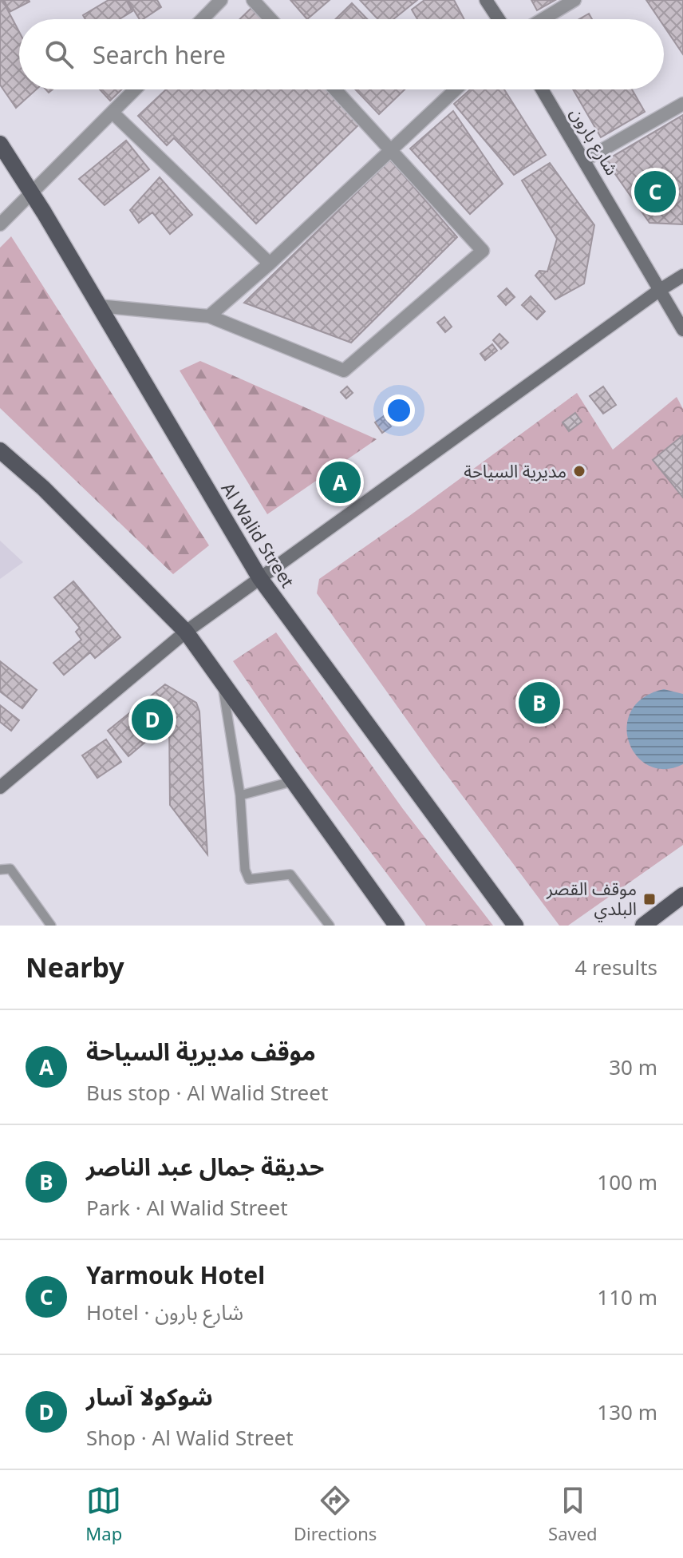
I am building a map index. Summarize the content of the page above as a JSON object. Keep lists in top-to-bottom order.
{
  "streets": {
    "main road": ["شارع بارون", "Al Walid Street"]
  },
  "places": {
    "other": ["مديرية السياحة"],
    "transit": ["موقف القصر البلدي"]
  },
  "page": {
    "search": "Search here",
    "pins": [
      "C",
      "A",
      "B",
      "D"
    ],
    "heading": ["Nearby", "4 results"],
    "list": [
      {
        "mark": "A",
        "name": "موقف مديرية السياحة",
        "note": "Bus stop · Al Walid Street",
        "value": "30 m"
      },
      {
        "mark": "B",
        "name": "حديقة جمال عبد الناصر",
        "note": "Park · Al Walid Street",
        "value": "100 m"
      },
      {
        "mark": "C",
        "name": "Yarmouk Hotel",
        "note": "Hotel · شارع بارون",
        "value": "110 m"
      },
      {
        "mark": "D",
        "name": "شوكولا آسار",
        "note": "Shop · Al Walid Street",
        "value": "130 m"
      }
    ],
    "nav": ["Map", "Directions", "Saved"]
  }
}
